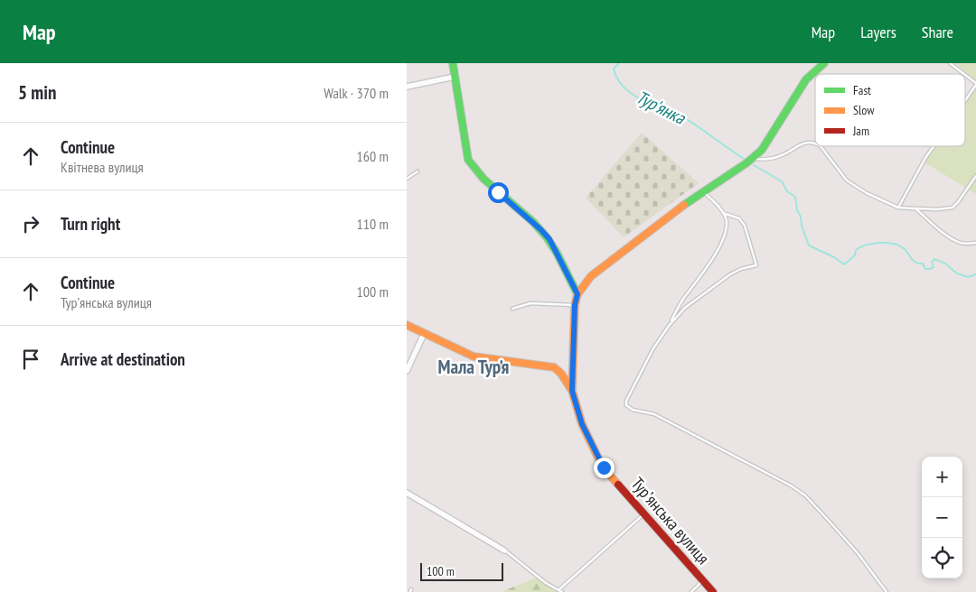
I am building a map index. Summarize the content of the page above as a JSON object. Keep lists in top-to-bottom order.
{
  "streets": {
    "street": ["Турʼянська вулиця"]
  },
  "districts": ["Мала Тур’я"],
  "water": ["Тур'янка"],
  "legend": ["Fast", "Slow", "Jam"],
  "scale_bar": "100 m",
  "page": {
    "header": "Map",
    "nav": ["Map", "Layers", "Share"],
    "heading": ["5 min", "Walk · 370 m"],
    "list": [
      ["Continue", "Квітнева вулиця", "160 m"],
      ["Turn right", "110 m"],
      ["Continue", "Турʼянська вулиця", "100 m"],
      "Arrive at destination"
    ],
    "map_buttons": ["+", "−"],
    "scale": "100 m"
  }
}
